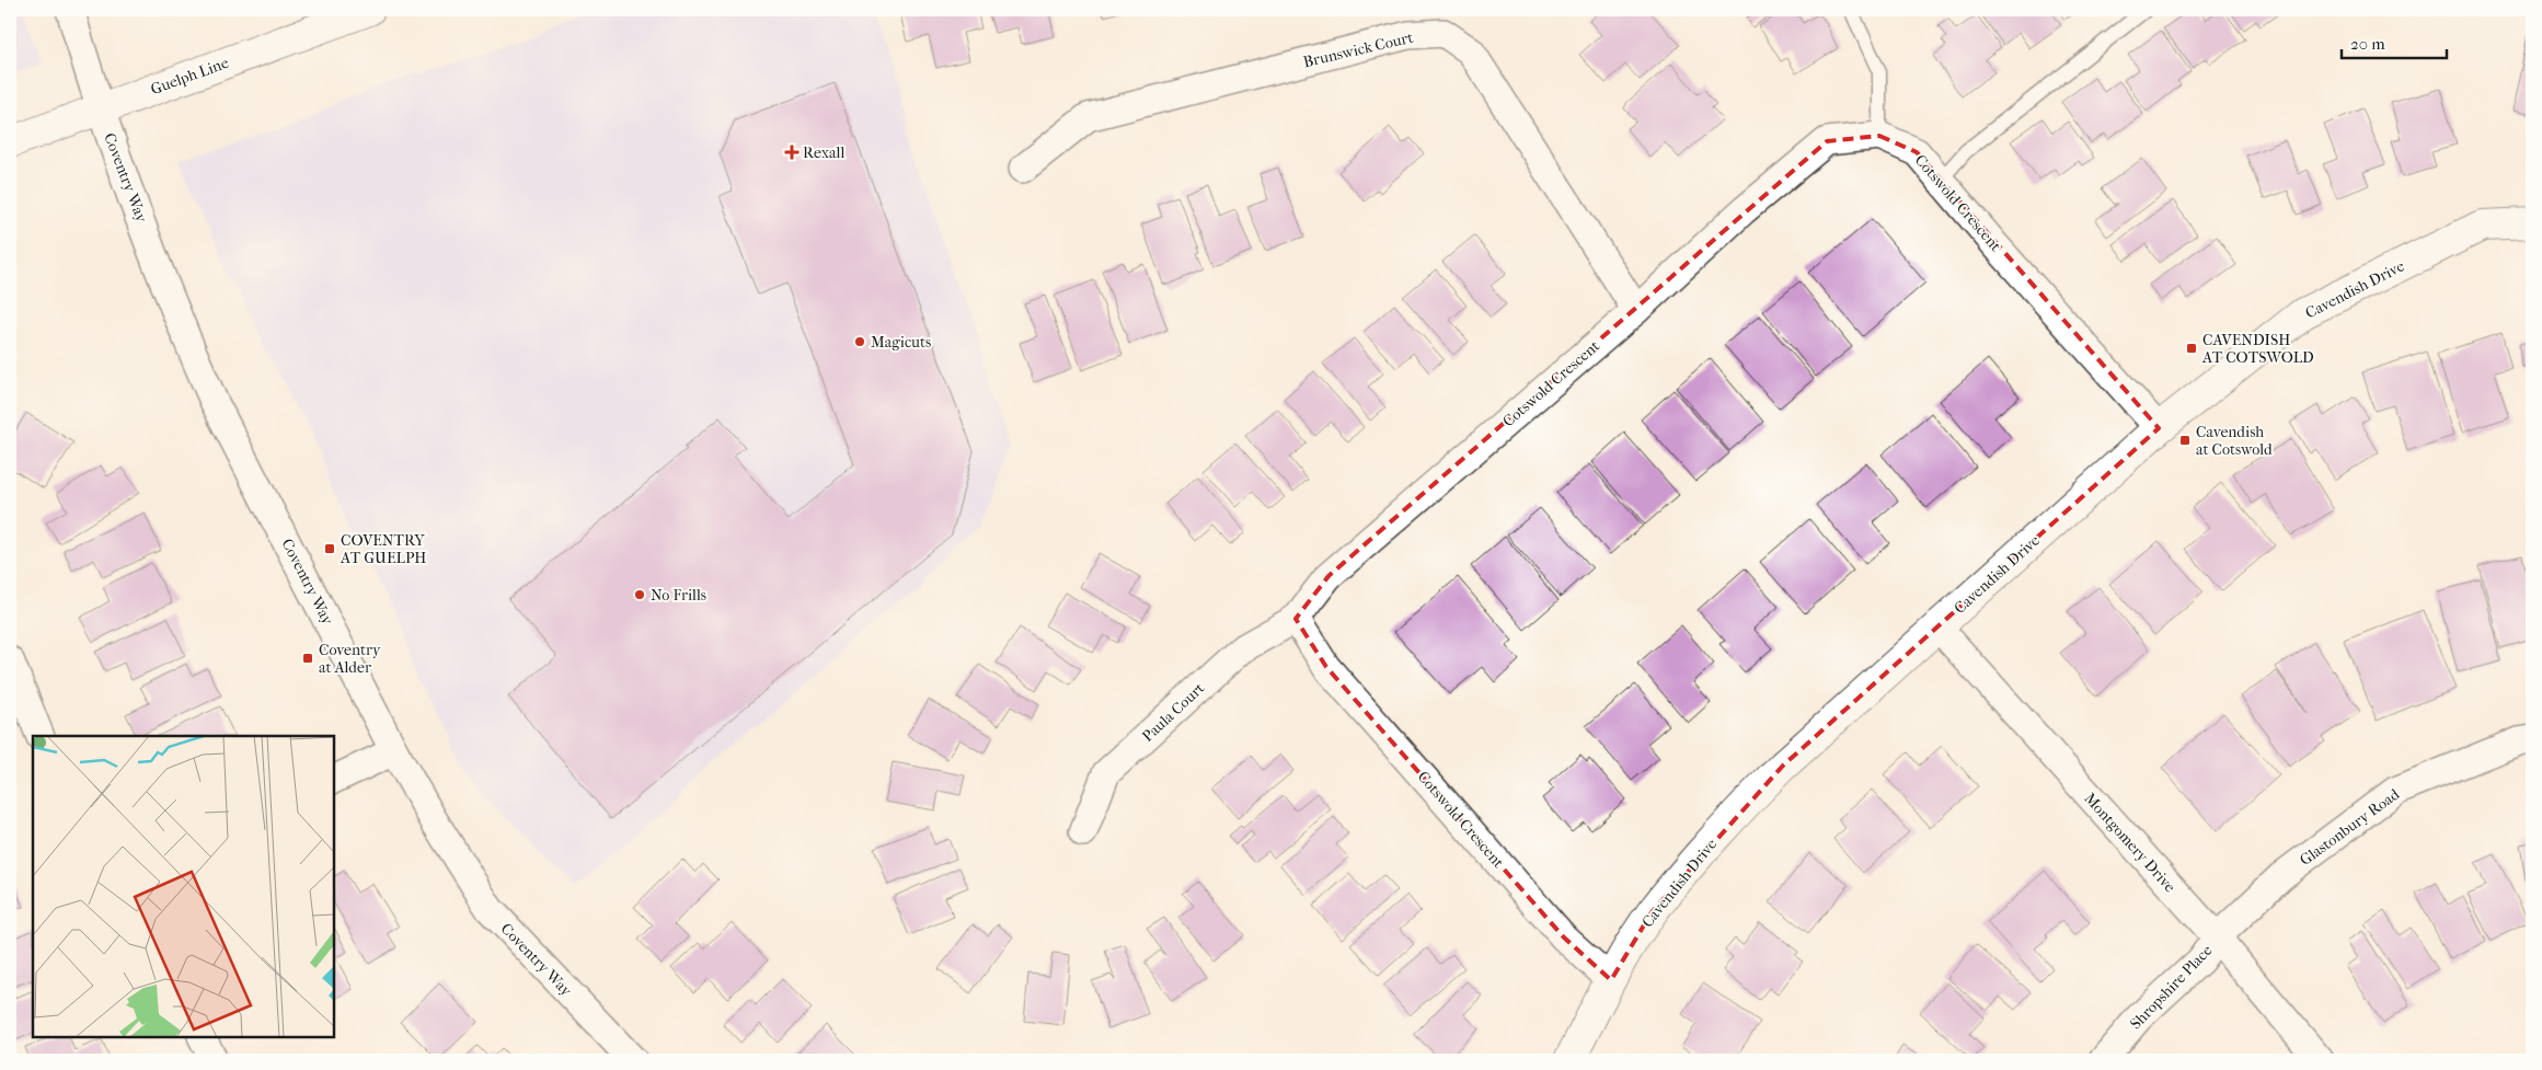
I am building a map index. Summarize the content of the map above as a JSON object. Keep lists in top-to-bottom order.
{
  "streets": {
    "street": [
      "Brunswick Court",
      "Guelph Line",
      "Coventry Way",
      "Cotswold Crescent",
      "Cavendish Drive",
      "Paula Court",
      "Glastonbury Road",
      "Montgomery Drive",
      "Shropshire Place"
    ]
  },
  "crossings": [
    ["Brunswick Court", "Cotswold Crescent"],
    ["Guelph Line", "Coventry Way"],
    ["Cotswold Crescent", "Cavendish Drive"],
    ["Cotswold Crescent", "Paula Court"],
    ["Cavendish Drive", "Montgomery Drive"],
    ["Glastonbury Road", "Montgomery Drive"],
    ["Glastonbury Road", "Shropshire Place"],
    ["Montgomery Drive", "Shropshire Place"]
  ],
  "places": {
    "health": ["Rexall"],
    "other": ["Magicuts", "No Frills"],
    "transit": [
      "CAVENDISH AT COTSWOLD",
      "Cavendish at Cotswold",
      "COVENTRY AT GUELPH",
      "Coventry at Alder"
    ]
  },
  "scale_bar": "20 m"
}
